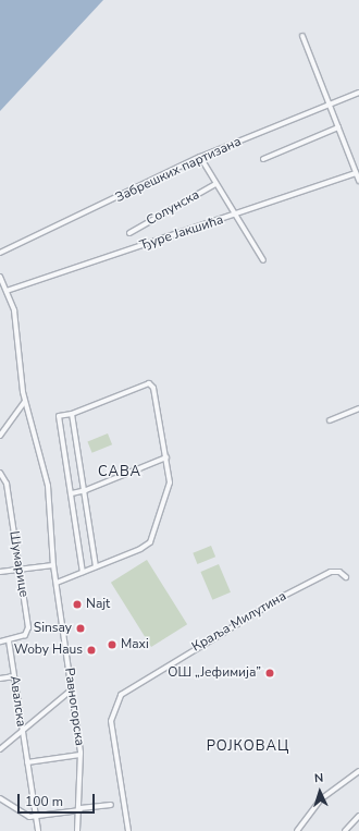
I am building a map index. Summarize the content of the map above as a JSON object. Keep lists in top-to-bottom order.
{
  "streets": {
    "street": [
      "Забрешких партизана",
      "Солунска",
      "Ђуре Јакшића",
      "Шумарице",
      "Краља Милутина",
      "Авалска",
      "Равногорска"
    ]
  },
  "crossings": [
    ["Ђуре Јакшића", "Равногорска"],
    ["Шумарице", "Авалска"]
  ],
  "districts": ["САВА", "РОЈКОВАЦ"],
  "places": [
    "Najt",
    "Sinsay",
    "Maxi",
    "Woby Haus",
    "ОШ „Јефимија”"
  ],
  "scale_bar": "100 m",
  "north": "top"
}
